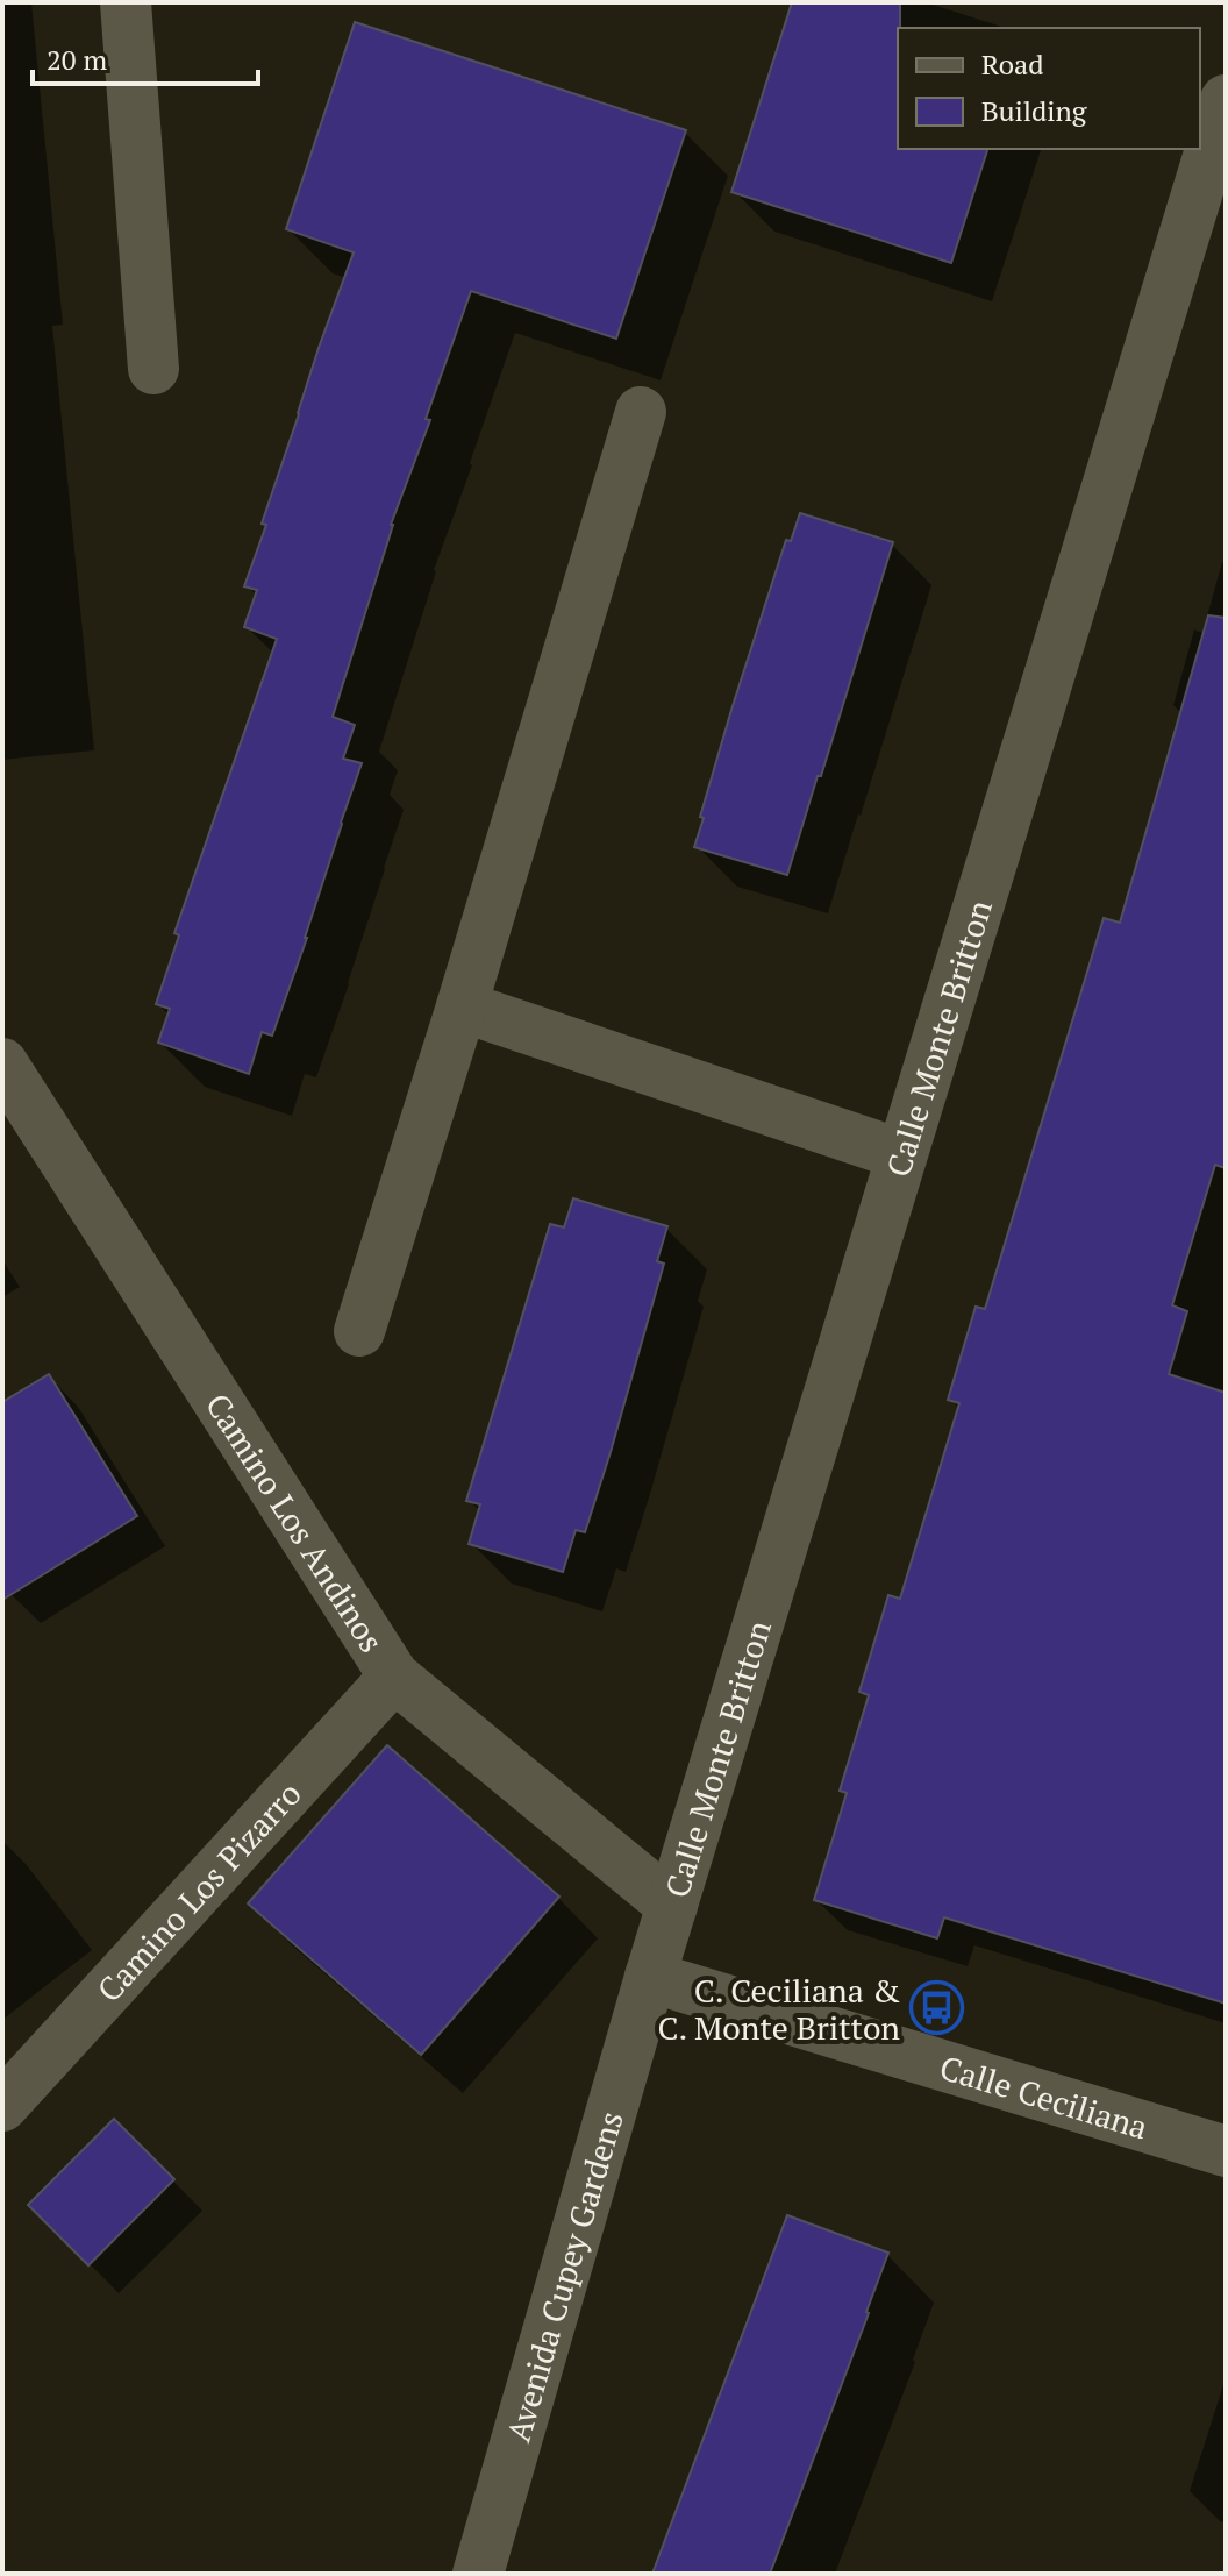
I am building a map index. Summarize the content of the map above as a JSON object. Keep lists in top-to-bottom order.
{
  "streets": {
    "street": [
      "Calle Monte Britton",
      "Camino Los Andinos",
      "Camino Los Pizarro",
      "Calle Ceciliana",
      "Avenida Cupey Gardens"
    ]
  },
  "crossings": [
    ["Calle Monte Britton", "Camino Los Andinos"],
    ["Calle Monte Britton", "Calle Ceciliana"],
    ["Calle Monte Britton", "Avenida Cupey Gardens"],
    ["Camino Los Andinos", "Camino Los Pizarro"],
    ["Calle Ceciliana", "Avenida Cupey Gardens"]
  ],
  "places": {
    "bus stop": ["C. Ceciliana & C. Monte Britton"]
  },
  "legend": ["Road", "Building"],
  "scale_bar": "20 m"
}
